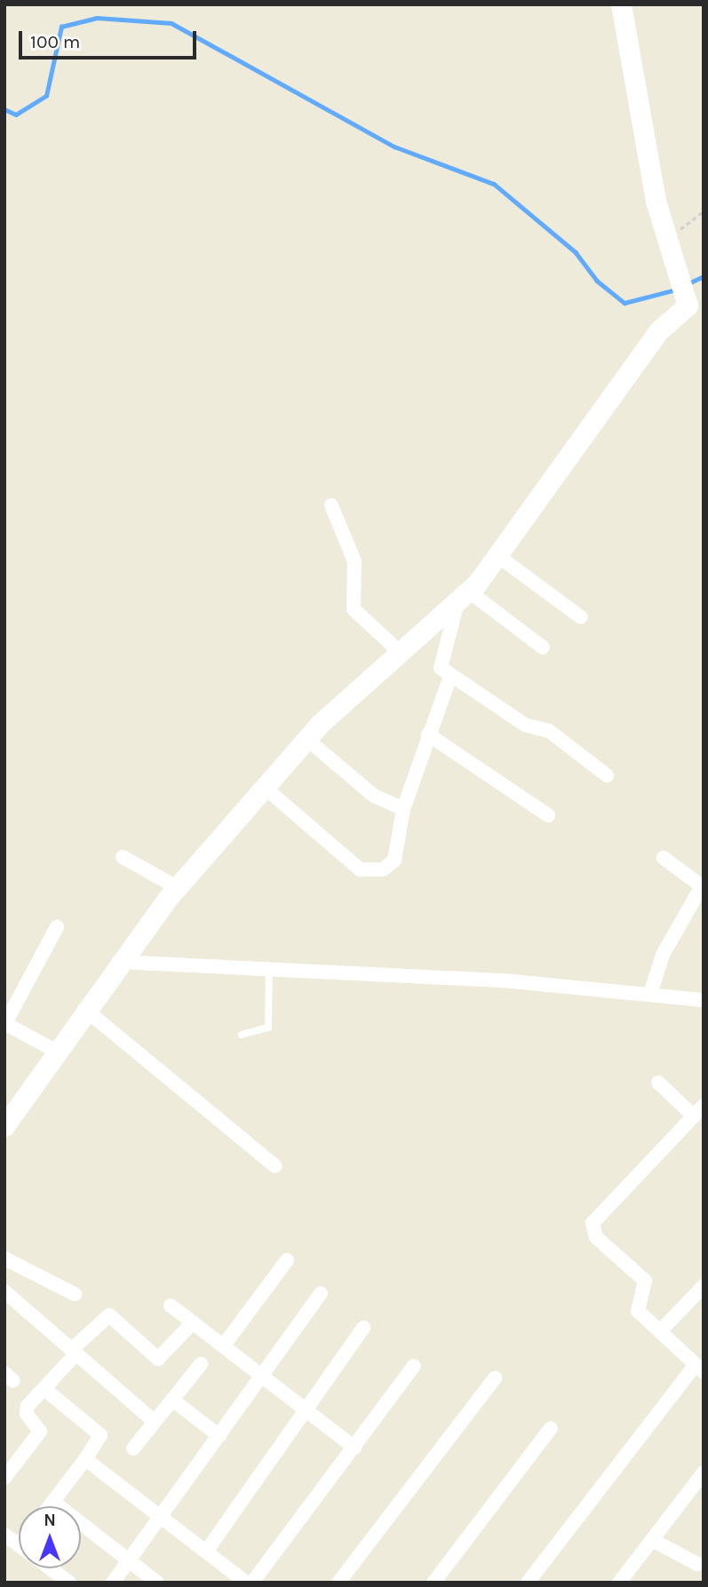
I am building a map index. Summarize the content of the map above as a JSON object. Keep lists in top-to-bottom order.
{
  "scale_bar": "100 m",
  "north": "top"
}
